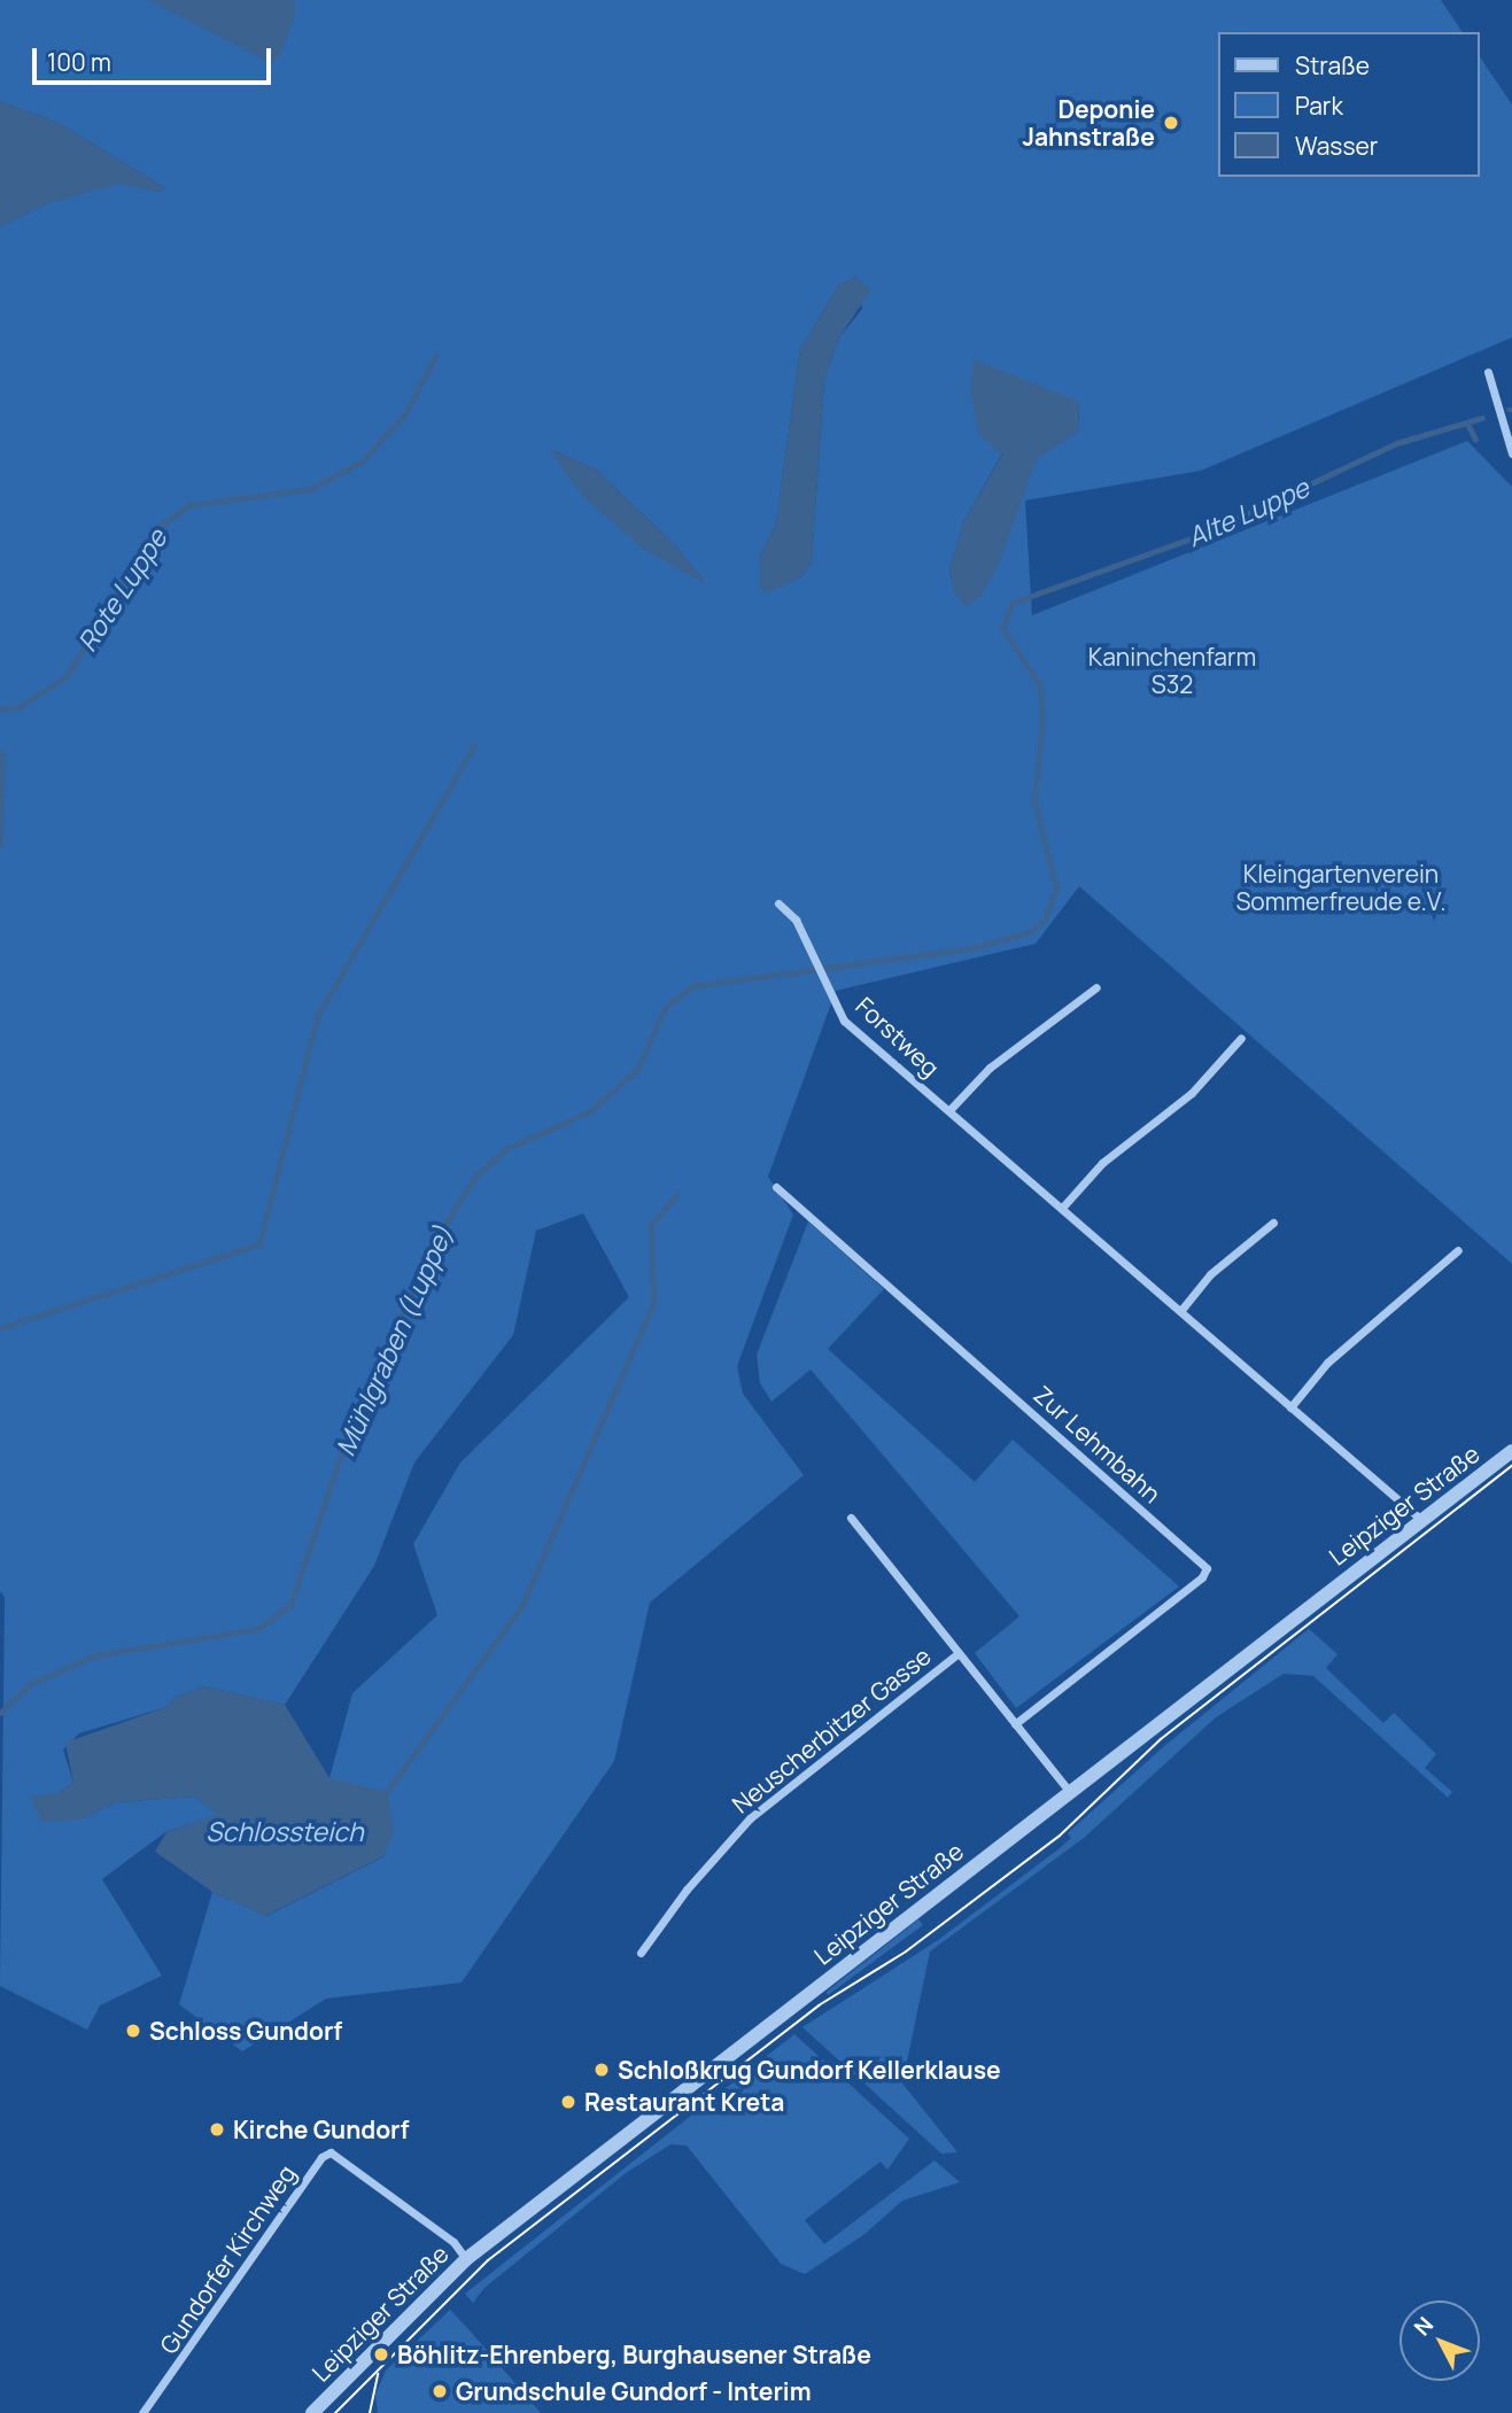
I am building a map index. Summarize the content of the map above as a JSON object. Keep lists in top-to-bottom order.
{
  "streets": {
    "street": [
      "Forstweg",
      "Zur Lehmbahn",
      "Leipziger Straße",
      "Neuscherbitzer Gasse",
      "Gundorfer Kirchweg"
    ]
  },
  "crossings": [
    ["Forstweg", "Leipziger Straße"],
    ["Leipziger Straße", "Gundorfer Kirchweg"]
  ],
  "water": [
    "Alte Luppe",
    "Rote Luppe",
    "Mühlgraben (Luppe)",
    "Schlossteich"
  ],
  "parks": ["Kaninchenfarm S32", "Kleingartenverein Sommerfreude e.V."],
  "places": [
    "Deponie Jahnstraße",
    "Schloss Gundorf",
    "Schloßkrug Gundorf Kellerklause",
    "Restaurant Kreta",
    "Kirche Gundorf",
    "Böhlitz-Ehrenberg, Burghausener Straße",
    "Grundschule Gundorf - Interim"
  ],
  "legend": ["Straße", "Park", "Wasser"],
  "scale_bar": "100 m",
  "north": "top left"
}
